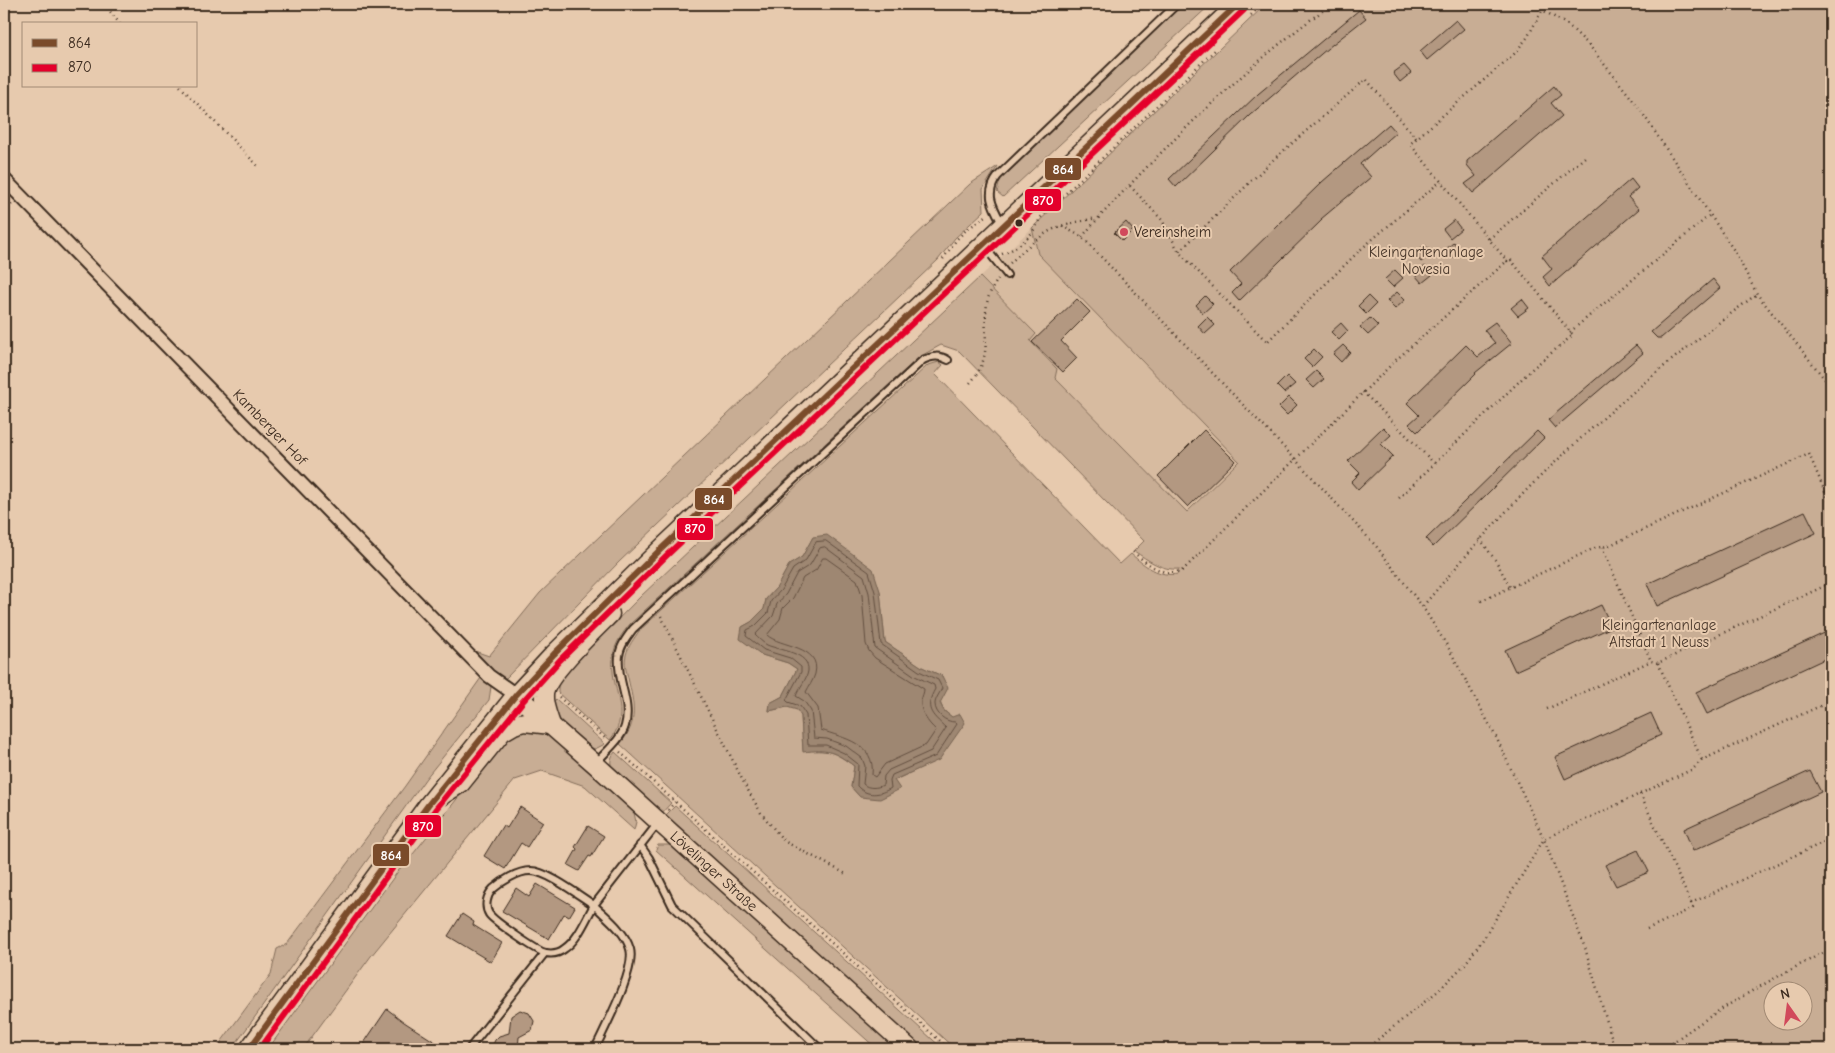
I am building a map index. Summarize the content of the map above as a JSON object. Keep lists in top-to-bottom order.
{
  "streets": {
    "main road": ["Lövelinger Straße"],
    "street": ["Kamberger Hof"]
  },
  "crossings": [
    ["Kamberger Hof", "Lövelinger Straße"]
  ],
  "parks": ["Kleingartenanlage Novesia", "Kleingartenanlage Altstadt 1 Neuss"],
  "places": ["Vereinsheim"],
  "lines": ["transit line 864", "transit line 870"],
  "legend": ["864", "870"],
  "north": "top"
}
